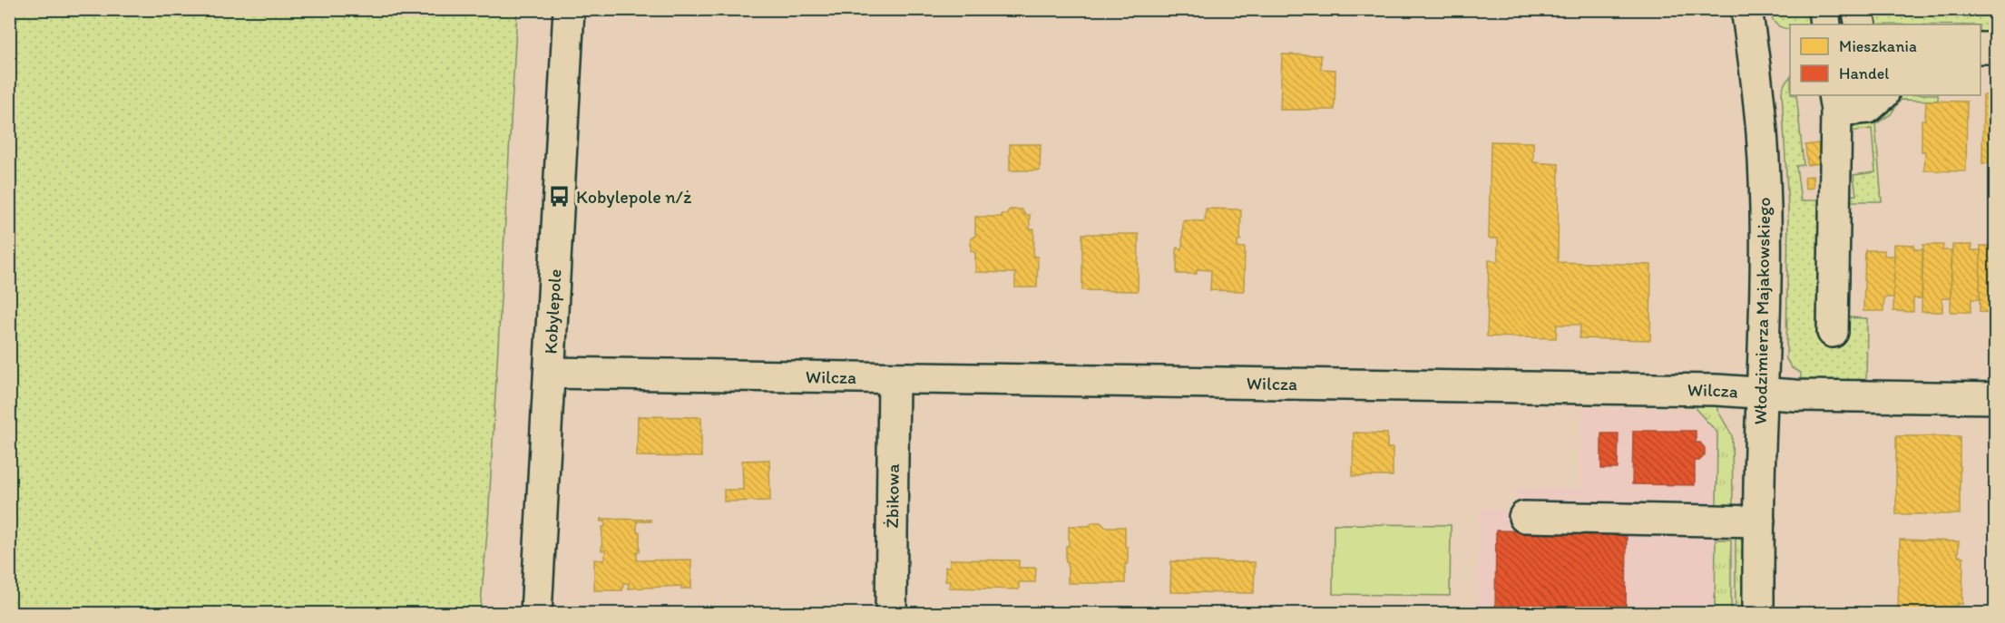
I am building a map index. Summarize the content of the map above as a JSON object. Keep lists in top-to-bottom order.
{
  "streets": {
    "street": [
      "Włodzimierza Majakowskiego",
      "Kobylepole",
      "Wilcza",
      "Żbikowa"
    ]
  },
  "crossings": [
    ["Włodzimierza Majakowskiego", "Wilcza"],
    ["Kobylepole", "Wilcza"],
    ["Wilcza", "Żbikowa"]
  ],
  "places": {
    "bus stop": ["Kobylepole n/ż"]
  },
  "legend": ["Mieszkania", "Handel"]
}
